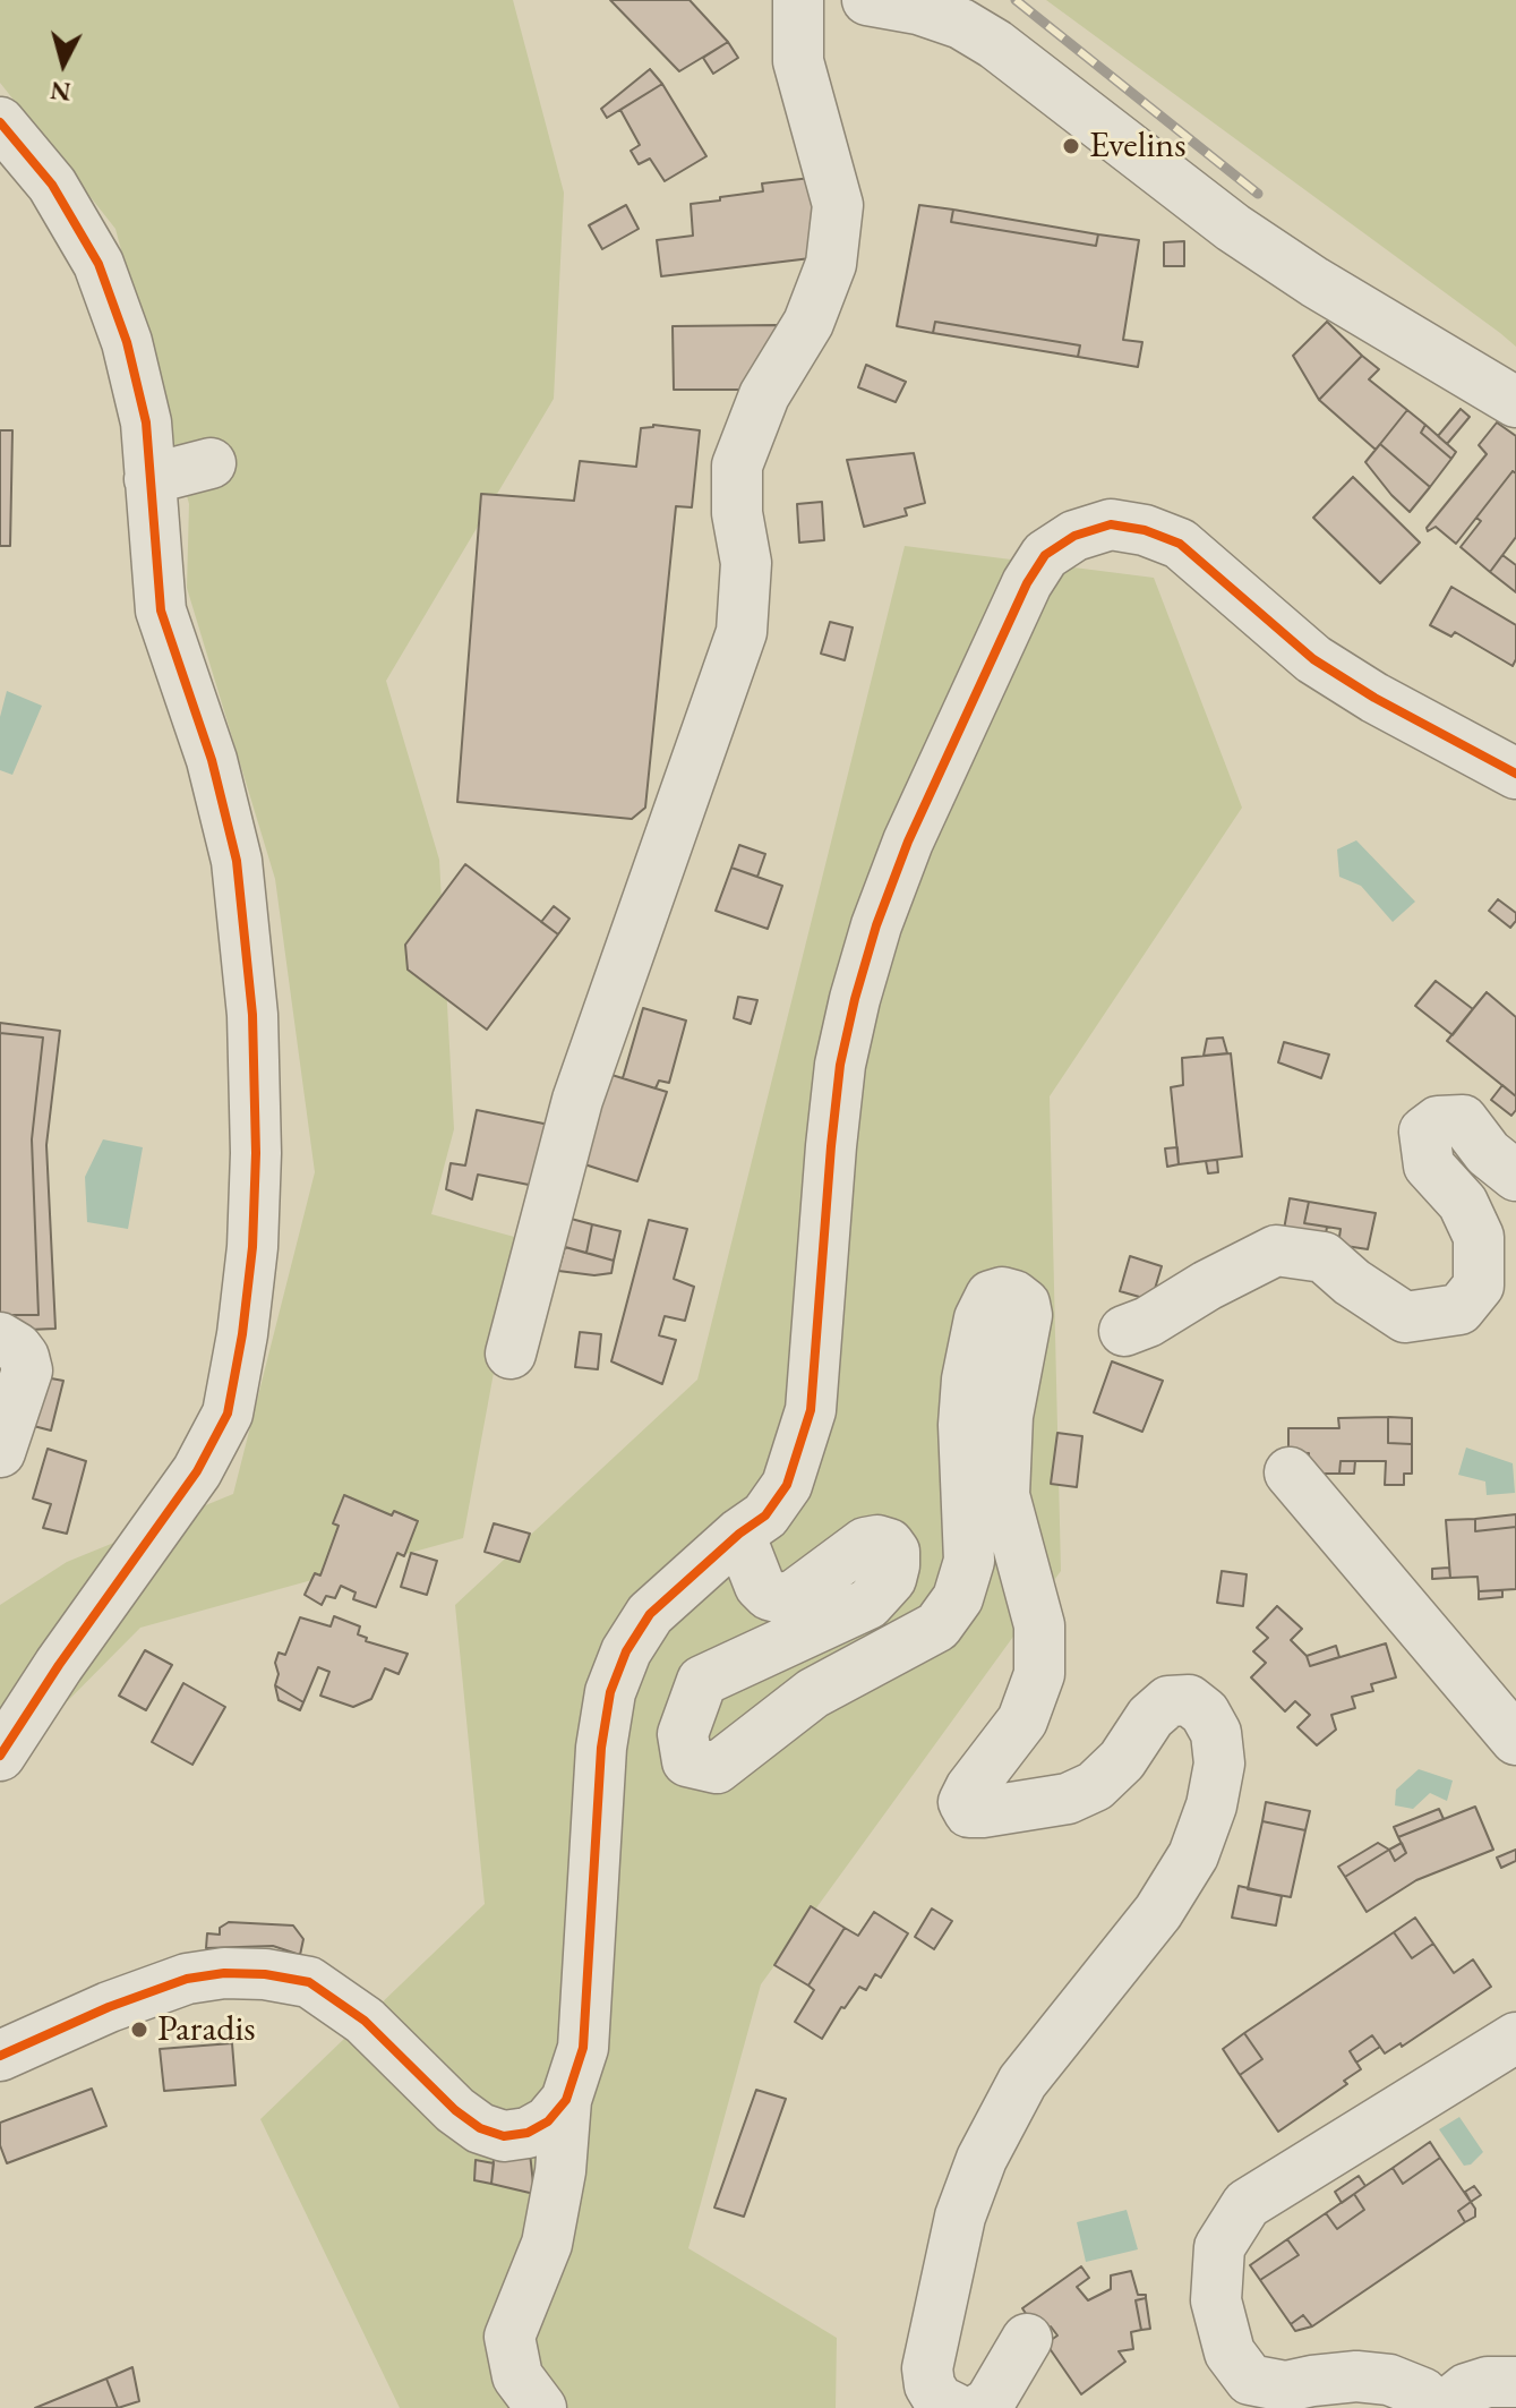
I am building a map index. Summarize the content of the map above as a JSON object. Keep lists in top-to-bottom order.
{
  "places": ["Evelins", "Paradis"],
  "north": "bottom"
}
